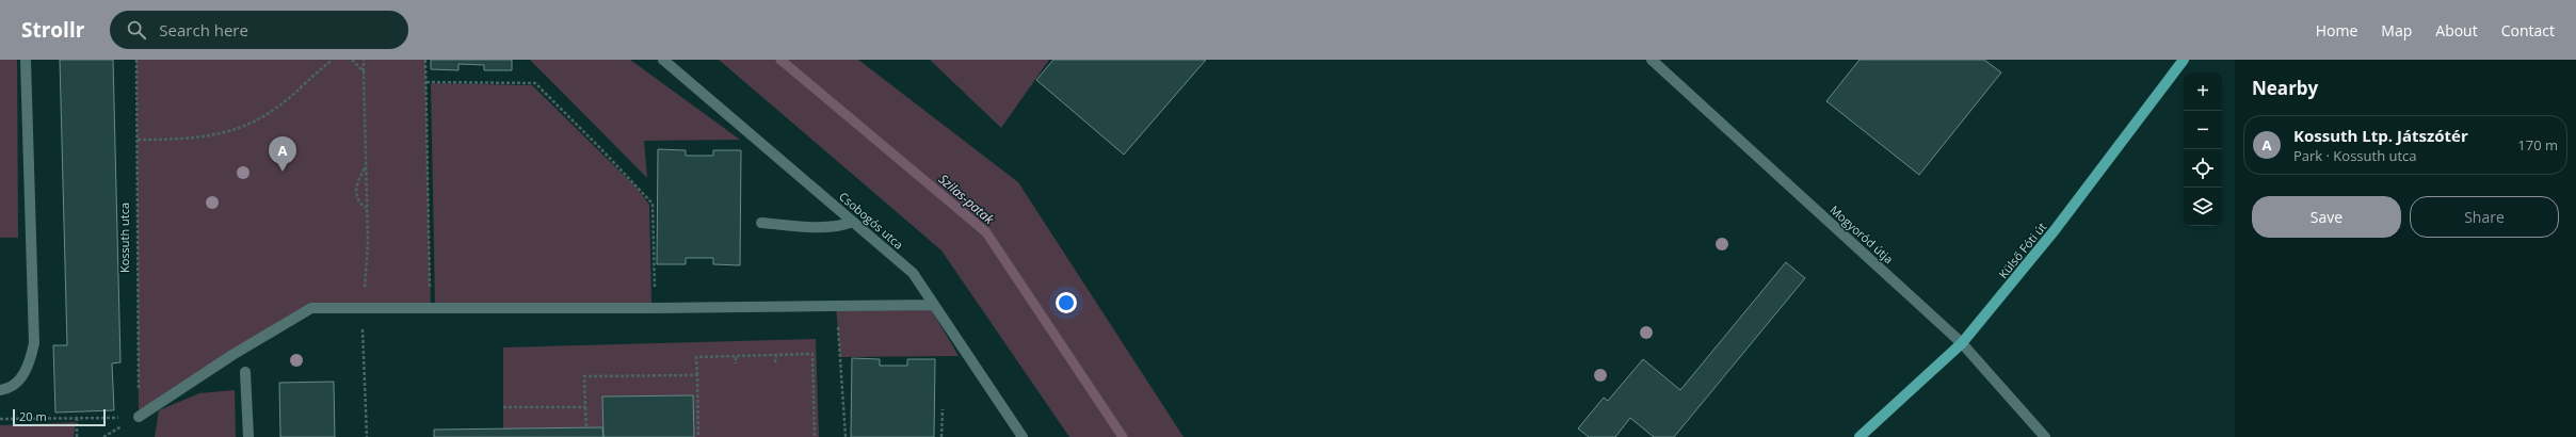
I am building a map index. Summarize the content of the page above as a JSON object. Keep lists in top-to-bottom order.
{
  "streets": {
    "main road": ["Külső Fóti út"],
    "street": ["Csobogós utca", "Mogyoród útja"],
    "path": ["Kossuth utca"]
  },
  "crossings": [
    ["Mogyoród útja", "Külső Fóti út"]
  ],
  "water": ["Szilas-patak"],
  "scale_bar": "20 m",
  "page": {
    "header": "Strollr",
    "search": "Search here",
    "nav": [
      "Home",
      "Map",
      "About",
      "Contact"
    ],
    "heading": "Nearby",
    "map_buttons": ["+", "−"],
    "list": [
      {
        "mark": "A",
        "name": "Kossuth Ltp. Játszótér",
        "note": "Park · Kossuth utca",
        "value": "170 m"
      }
    ],
    "pins": "A",
    "buttons": ["Save", "Share"],
    "scale": "20 m"
  }
}
